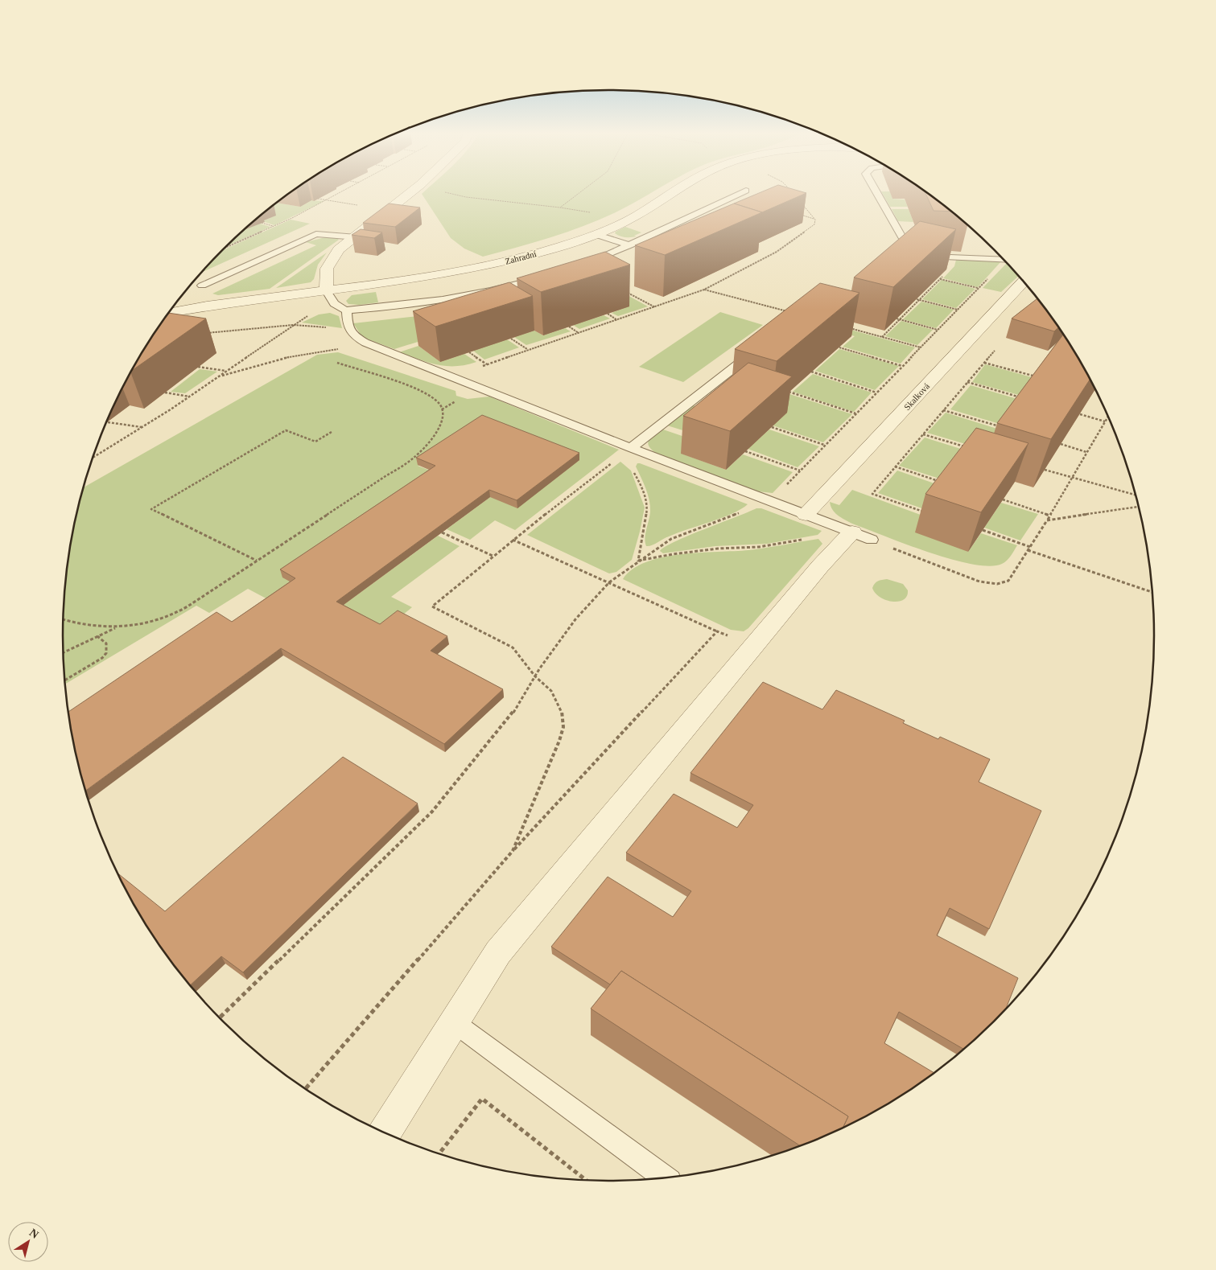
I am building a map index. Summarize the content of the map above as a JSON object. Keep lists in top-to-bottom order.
{
  "streets": {
    "street": ["Zahradní", "Skalková"]
  },
  "north": "top right"
}
